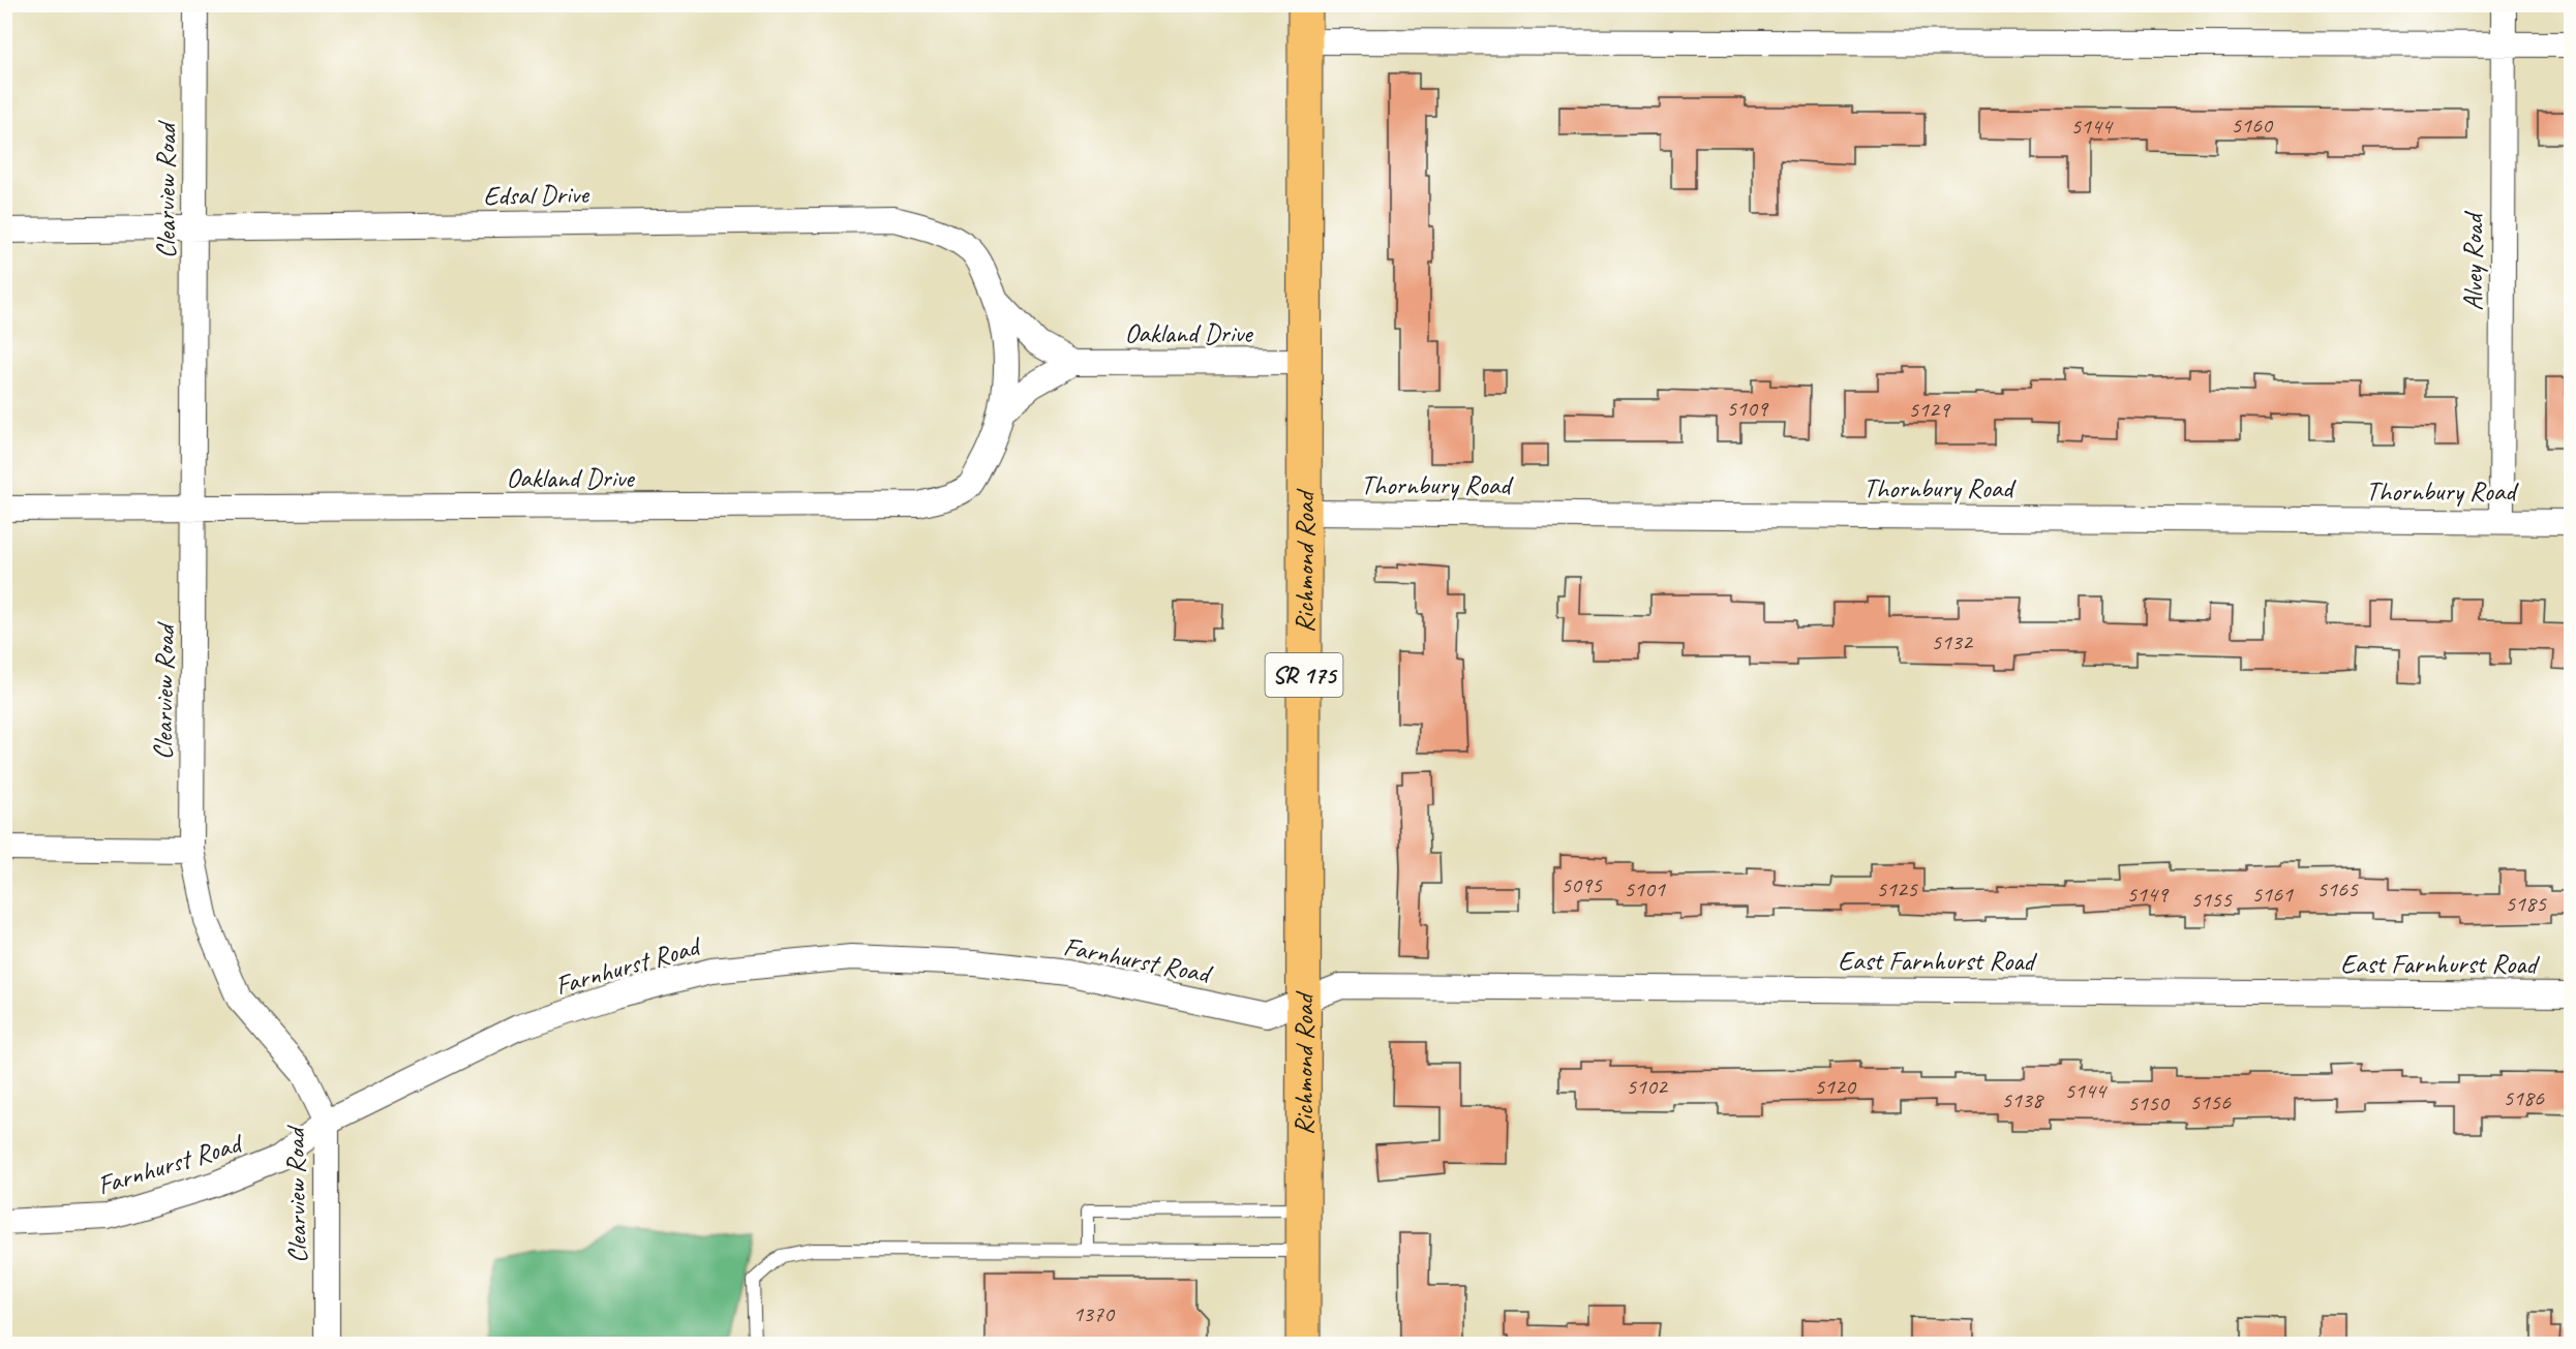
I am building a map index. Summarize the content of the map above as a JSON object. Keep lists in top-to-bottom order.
{
  "streets": {
    "main road": ["Richmond Road", "SR 175"],
    "street": [
      "Clearview Road",
      "Edsal Drive",
      "Alvey Road",
      "Oakland Drive",
      "Thornbury Road",
      "Farnhurst Road",
      "East Farnhurst Road"
    ]
  },
  "crossings": [
    ["Clearview Road", "Edsal Drive"],
    ["Clearview Road", "Oakland Drive"],
    ["Clearview Road", "Farnhurst Road"],
    ["Edsal Drive", "Oakland Drive"],
    ["Alvey Road", "Thornbury Road"],
    ["Oakland Drive", "Richmond Road"],
    ["Thornbury Road", "Richmond Road"],
    ["Richmond Road", "Farnhurst Road"],
    ["Richmond Road", "East Farnhurst Road"],
    ["Farnhurst Road", "East Farnhurst Road"]
  ],
  "house_numbers": [
    "5160",
    "5144",
    "5109",
    "5129",
    "5132",
    "5095",
    "5101",
    "5125",
    "5165",
    "5149",
    "5161",
    "5155",
    "5185",
    "5102",
    "5120",
    "5144",
    "5186",
    "5138",
    "5156",
    "5150",
    "1370"
  ]
}
